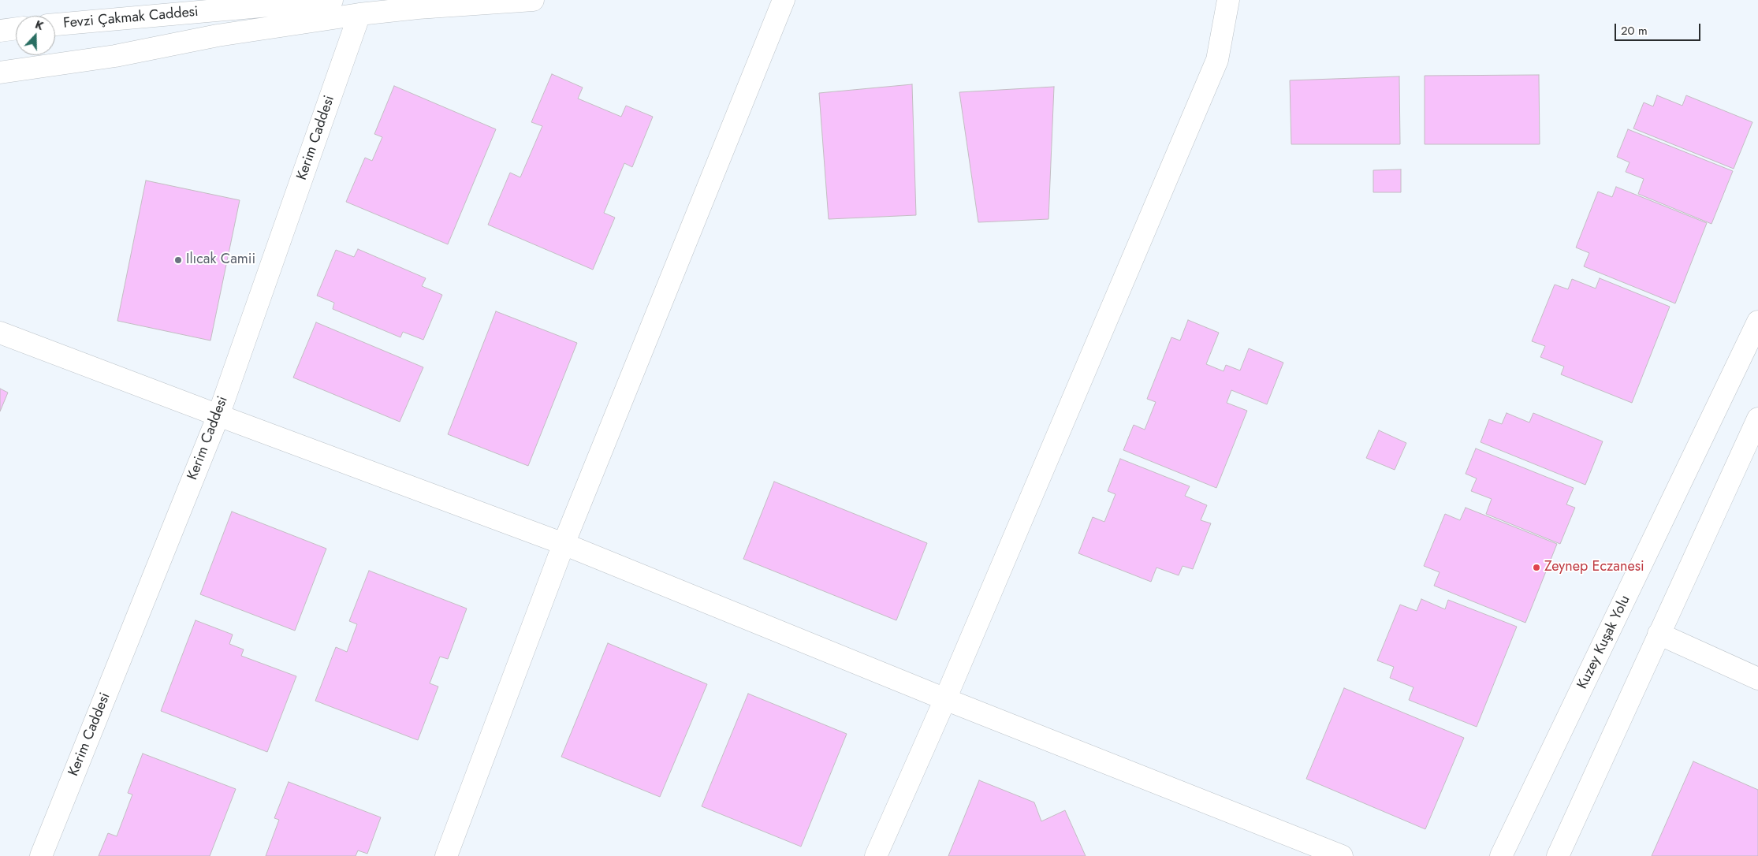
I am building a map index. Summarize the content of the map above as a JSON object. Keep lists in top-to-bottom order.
{
  "streets": {
    "street": ["Fevzi Çakmak Caddesi", "Kerim Caddesi", "Kuzey Kuşak Yolu"]
  },
  "places": ["Ilıcak Camii", "Zeynep Eczanesi"],
  "scale_bar": "20 m",
  "north": "top"
}
